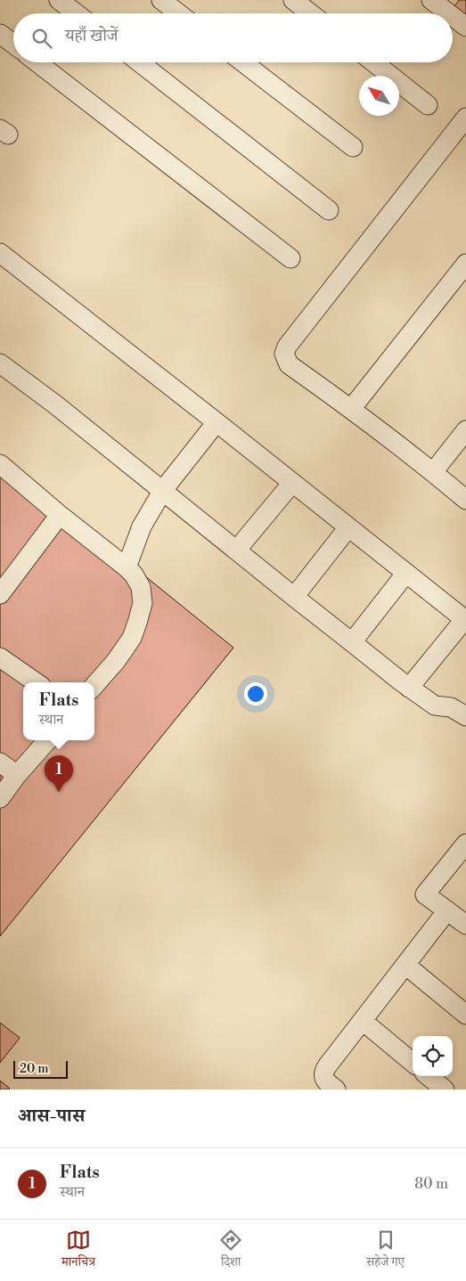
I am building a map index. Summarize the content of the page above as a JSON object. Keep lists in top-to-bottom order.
{
  "scale_bar": "20 m",
  "north": "top left",
  "page": {
    "search": "यहाँ खोजें",
    "popup": ["Flats", "स्थान"],
    "pins": "1",
    "scale": "20 m",
    "heading": "आस-पास",
    "list": [
      {
        "mark": "1",
        "name": "Flats",
        "note": "स्थान",
        "value": "80 m"
      }
    ],
    "nav": ["मानचित्र", "दिशा", "सहेजे गए"]
  }
}
